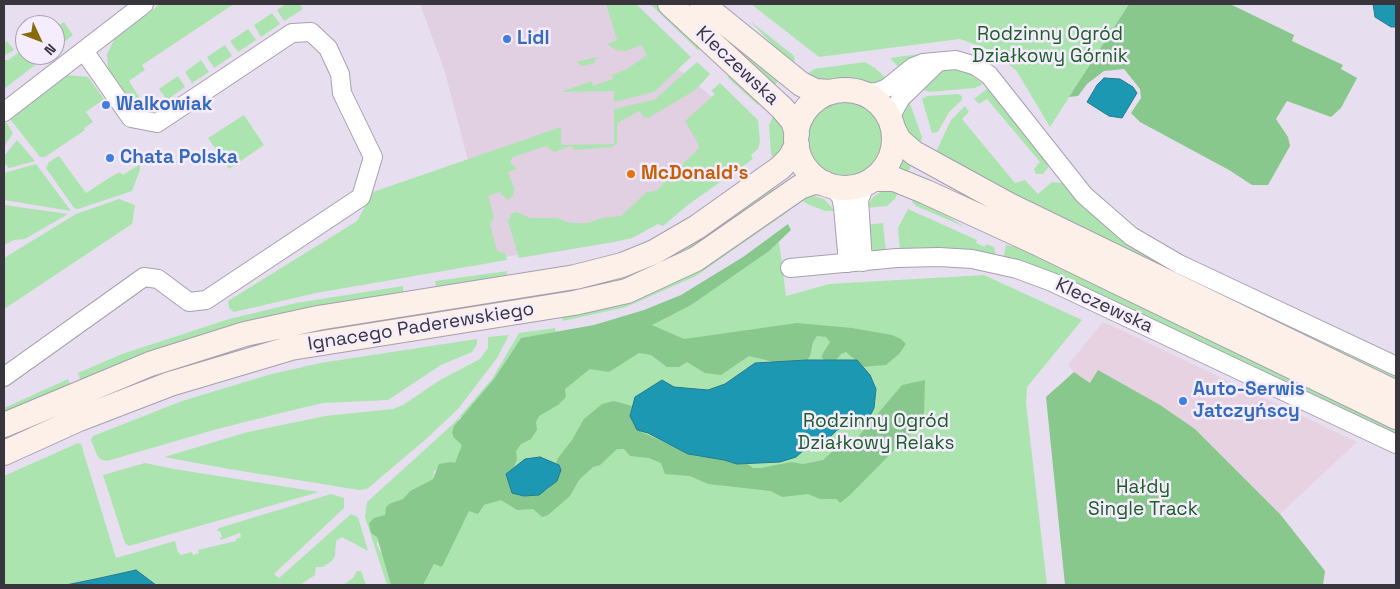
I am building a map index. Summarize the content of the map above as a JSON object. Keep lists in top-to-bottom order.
{
  "streets": {
    "main road": ["Kleczewska", "Ignacego Paderewskiego"]
  },
  "crossings": [
    ["Kleczewska", "Ignacego Paderewskiego"]
  ],
  "parks": ["Rodzinny Ogród Działkowy Górnik", "Rodzinny Ogród Działkowy Relaks", "Hałdy Single Track"],
  "places": [
    "Lidl",
    "Walkowiak",
    "Chata Polska",
    "McDonald's",
    "Auto-Serwis Jatczyńscy"
  ],
  "north": "bottom right"
}
